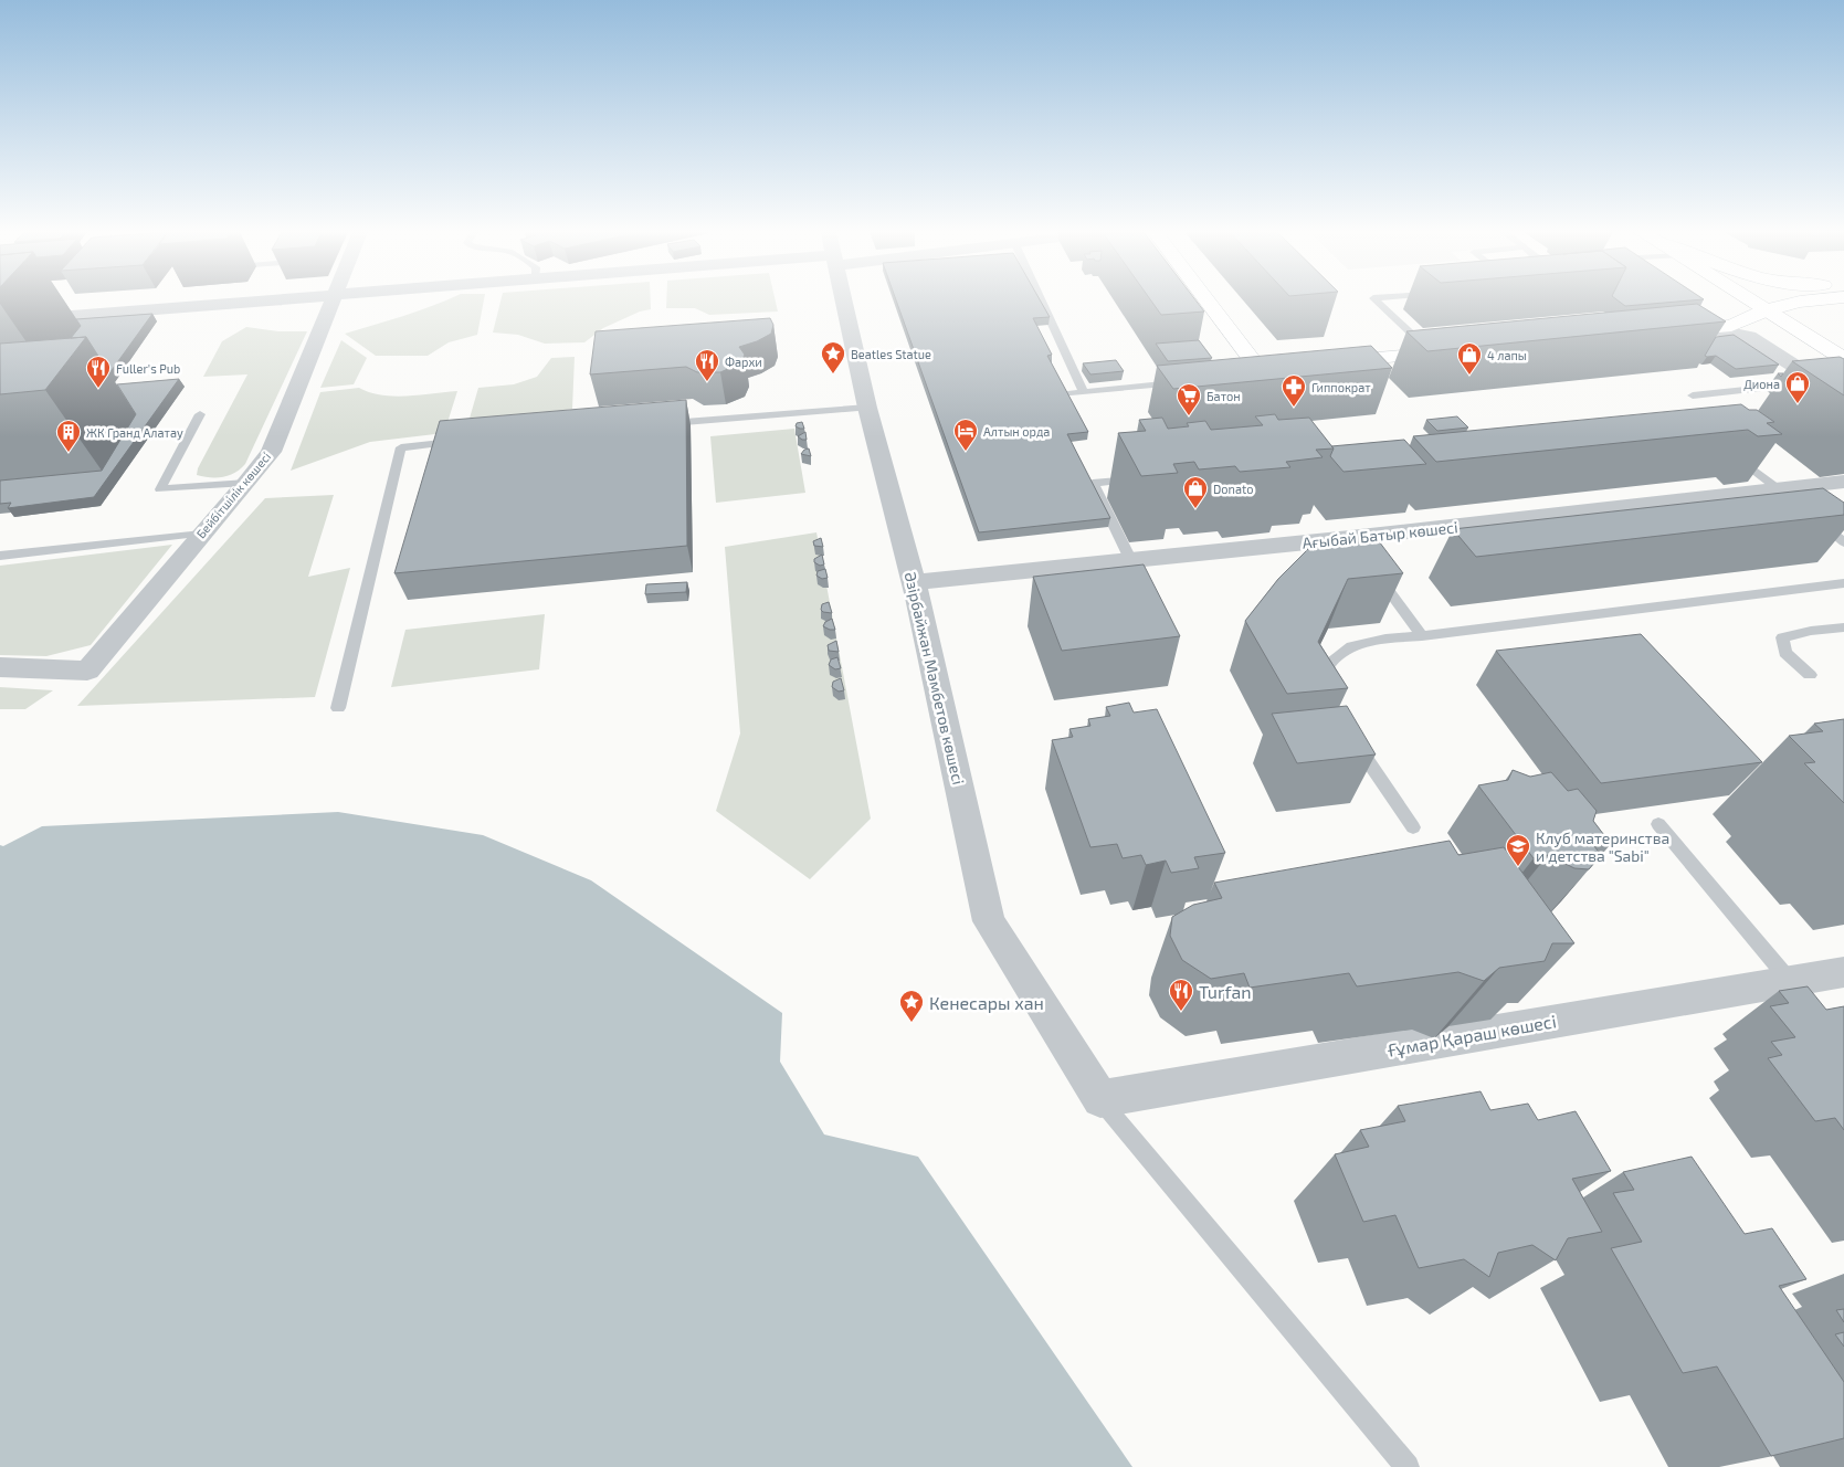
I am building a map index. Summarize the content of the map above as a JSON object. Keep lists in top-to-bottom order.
{
  "streets": {
    "street": [
      "Бейбітшілік көшесі",
      "Ағыбай Батыр көшесі",
      "Әзірбайжан Мәмбетов көшесі",
      "Ғұмар Қараш көшесі"
    ]
  },
  "crossings": [
    ["Ағыбай Батыр көшесі", "Әзірбайжан Мәмбетов көшесі"],
    ["Әзірбайжан Мәмбетов көшесі", "Ғұмар Қараш көшесі"]
  ],
  "places": {
    "place": ["Beatles Statue", "Кенесары хан"],
    "shop": ["4 лапы", "Диона", "Donato"],
    "restaurant": ["Фархи", "Fuller's Pub", "Turfan"],
    "pharmacy": ["Гиппократ"],
    "supermarket": ["Батон"],
    "hotel": ["Алтын орда"],
    "building": ["ЖК Гранд Алатау"],
    "school or university": ["Клуб материнства и детства \"Sabi\""]
  }
}
